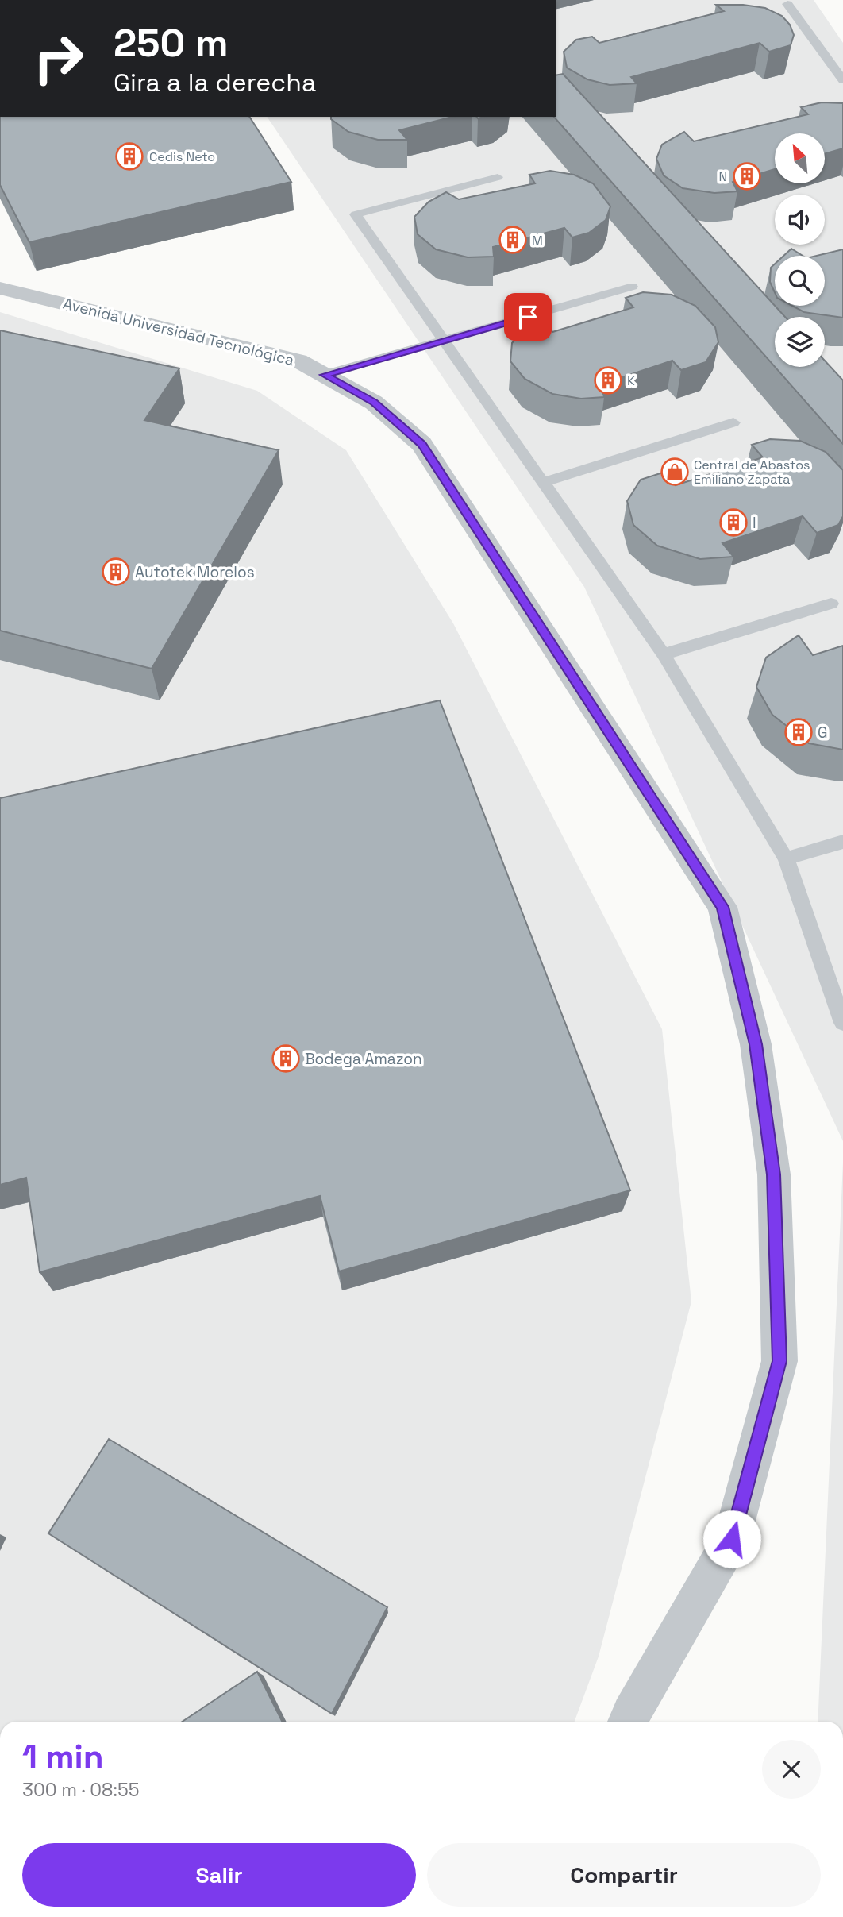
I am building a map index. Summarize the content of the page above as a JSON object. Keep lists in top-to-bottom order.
{
  "streets": {
    "street": ["Avenida Universidad Tecnológica"]
  },
  "places": {
    "building": [
      "Cedis Neto",
      "N",
      "M",
      "K",
      "I",
      "Autotek Morelos",
      "G",
      "Bodega Amazon"
    ],
    "shop": ["Central de Abastos Emiliano Zapata"]
  },
  "north": "top left",
  "page": {
    "turn": ["250 m", "Gira a la derecha"],
    "heading": ["1 min", "300 m · 08:55"],
    "buttons": ["Salir", "Compartir"]
  }
}
